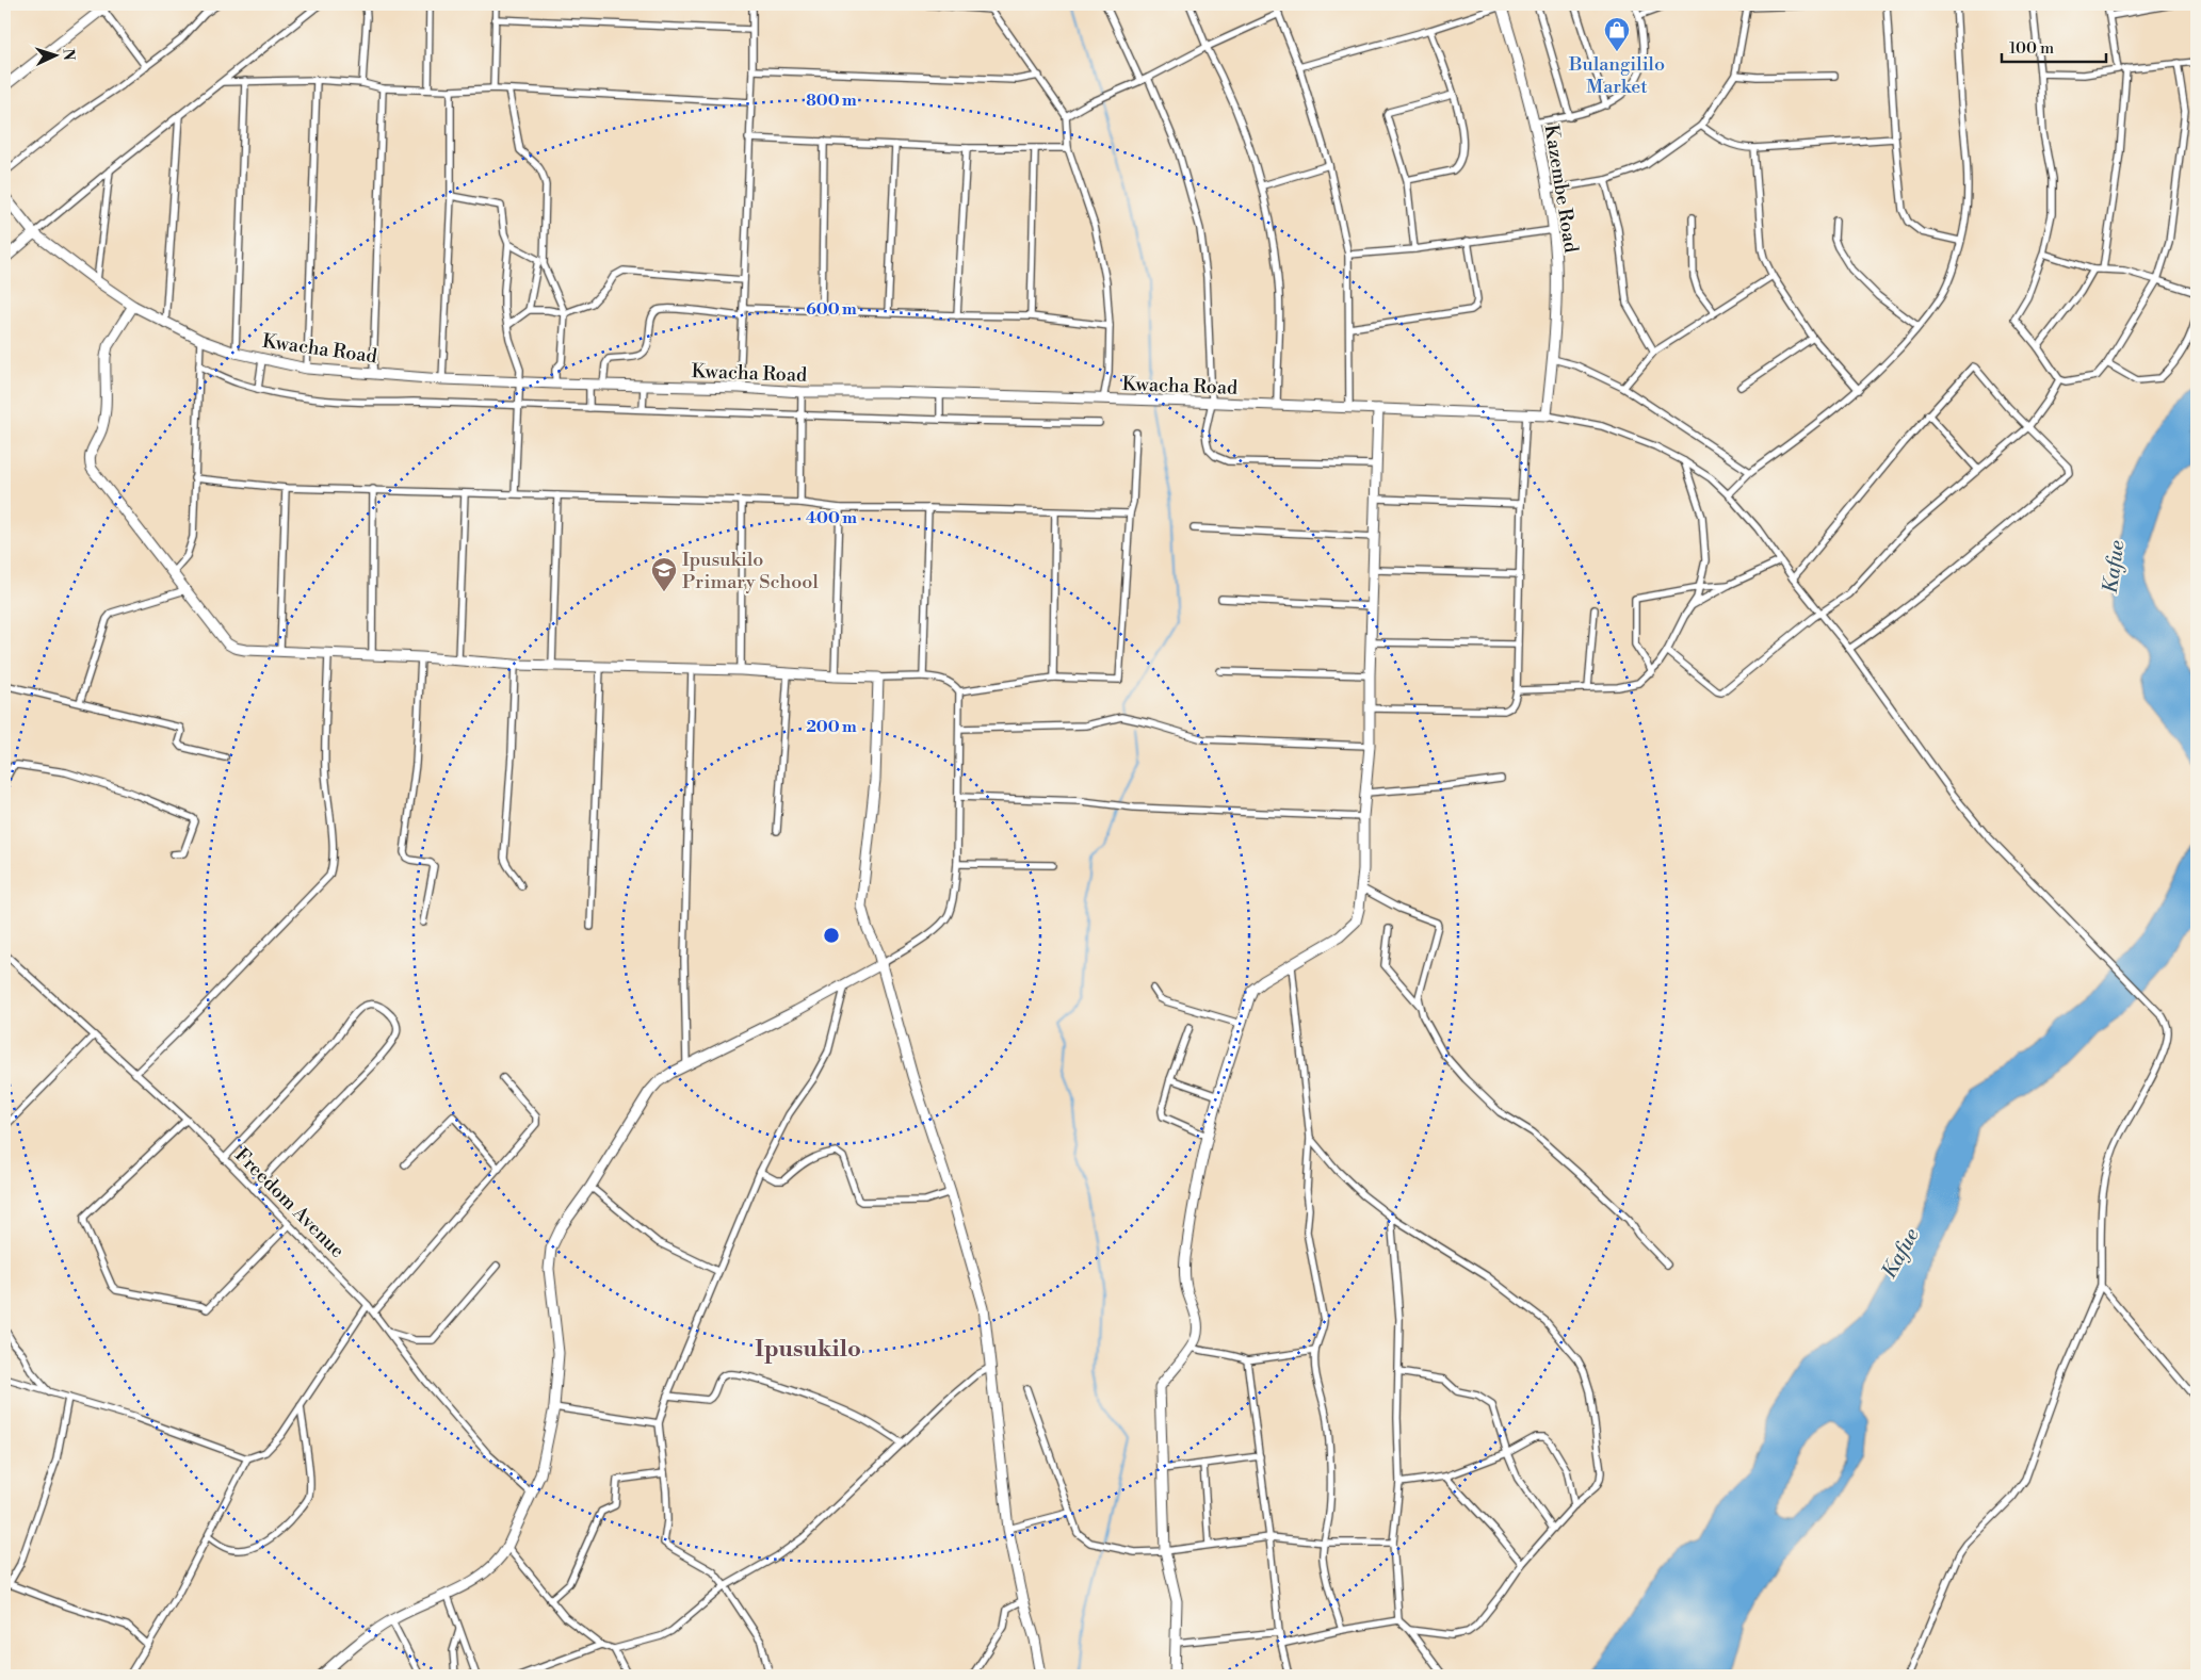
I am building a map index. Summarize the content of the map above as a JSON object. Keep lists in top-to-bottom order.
{
  "streets": {
    "street": ["Kazembe Road", "Kwacha Road", "Freedom Avenue"]
  },
  "crossings": [
    ["Kazembe Road", "Kwacha Road"]
  ],
  "districts": ["Ipusukilo"],
  "water": ["Kafue"],
  "places": {
    "shop": ["Bulangililo Market"],
    "school or university": ["Ipusukilo Primary School"]
  },
  "scale_bar": "100 m",
  "north": "right",
  "rings": [
    "800 m",
    "600 m",
    "400 m",
    "200 m"
  ]
}
